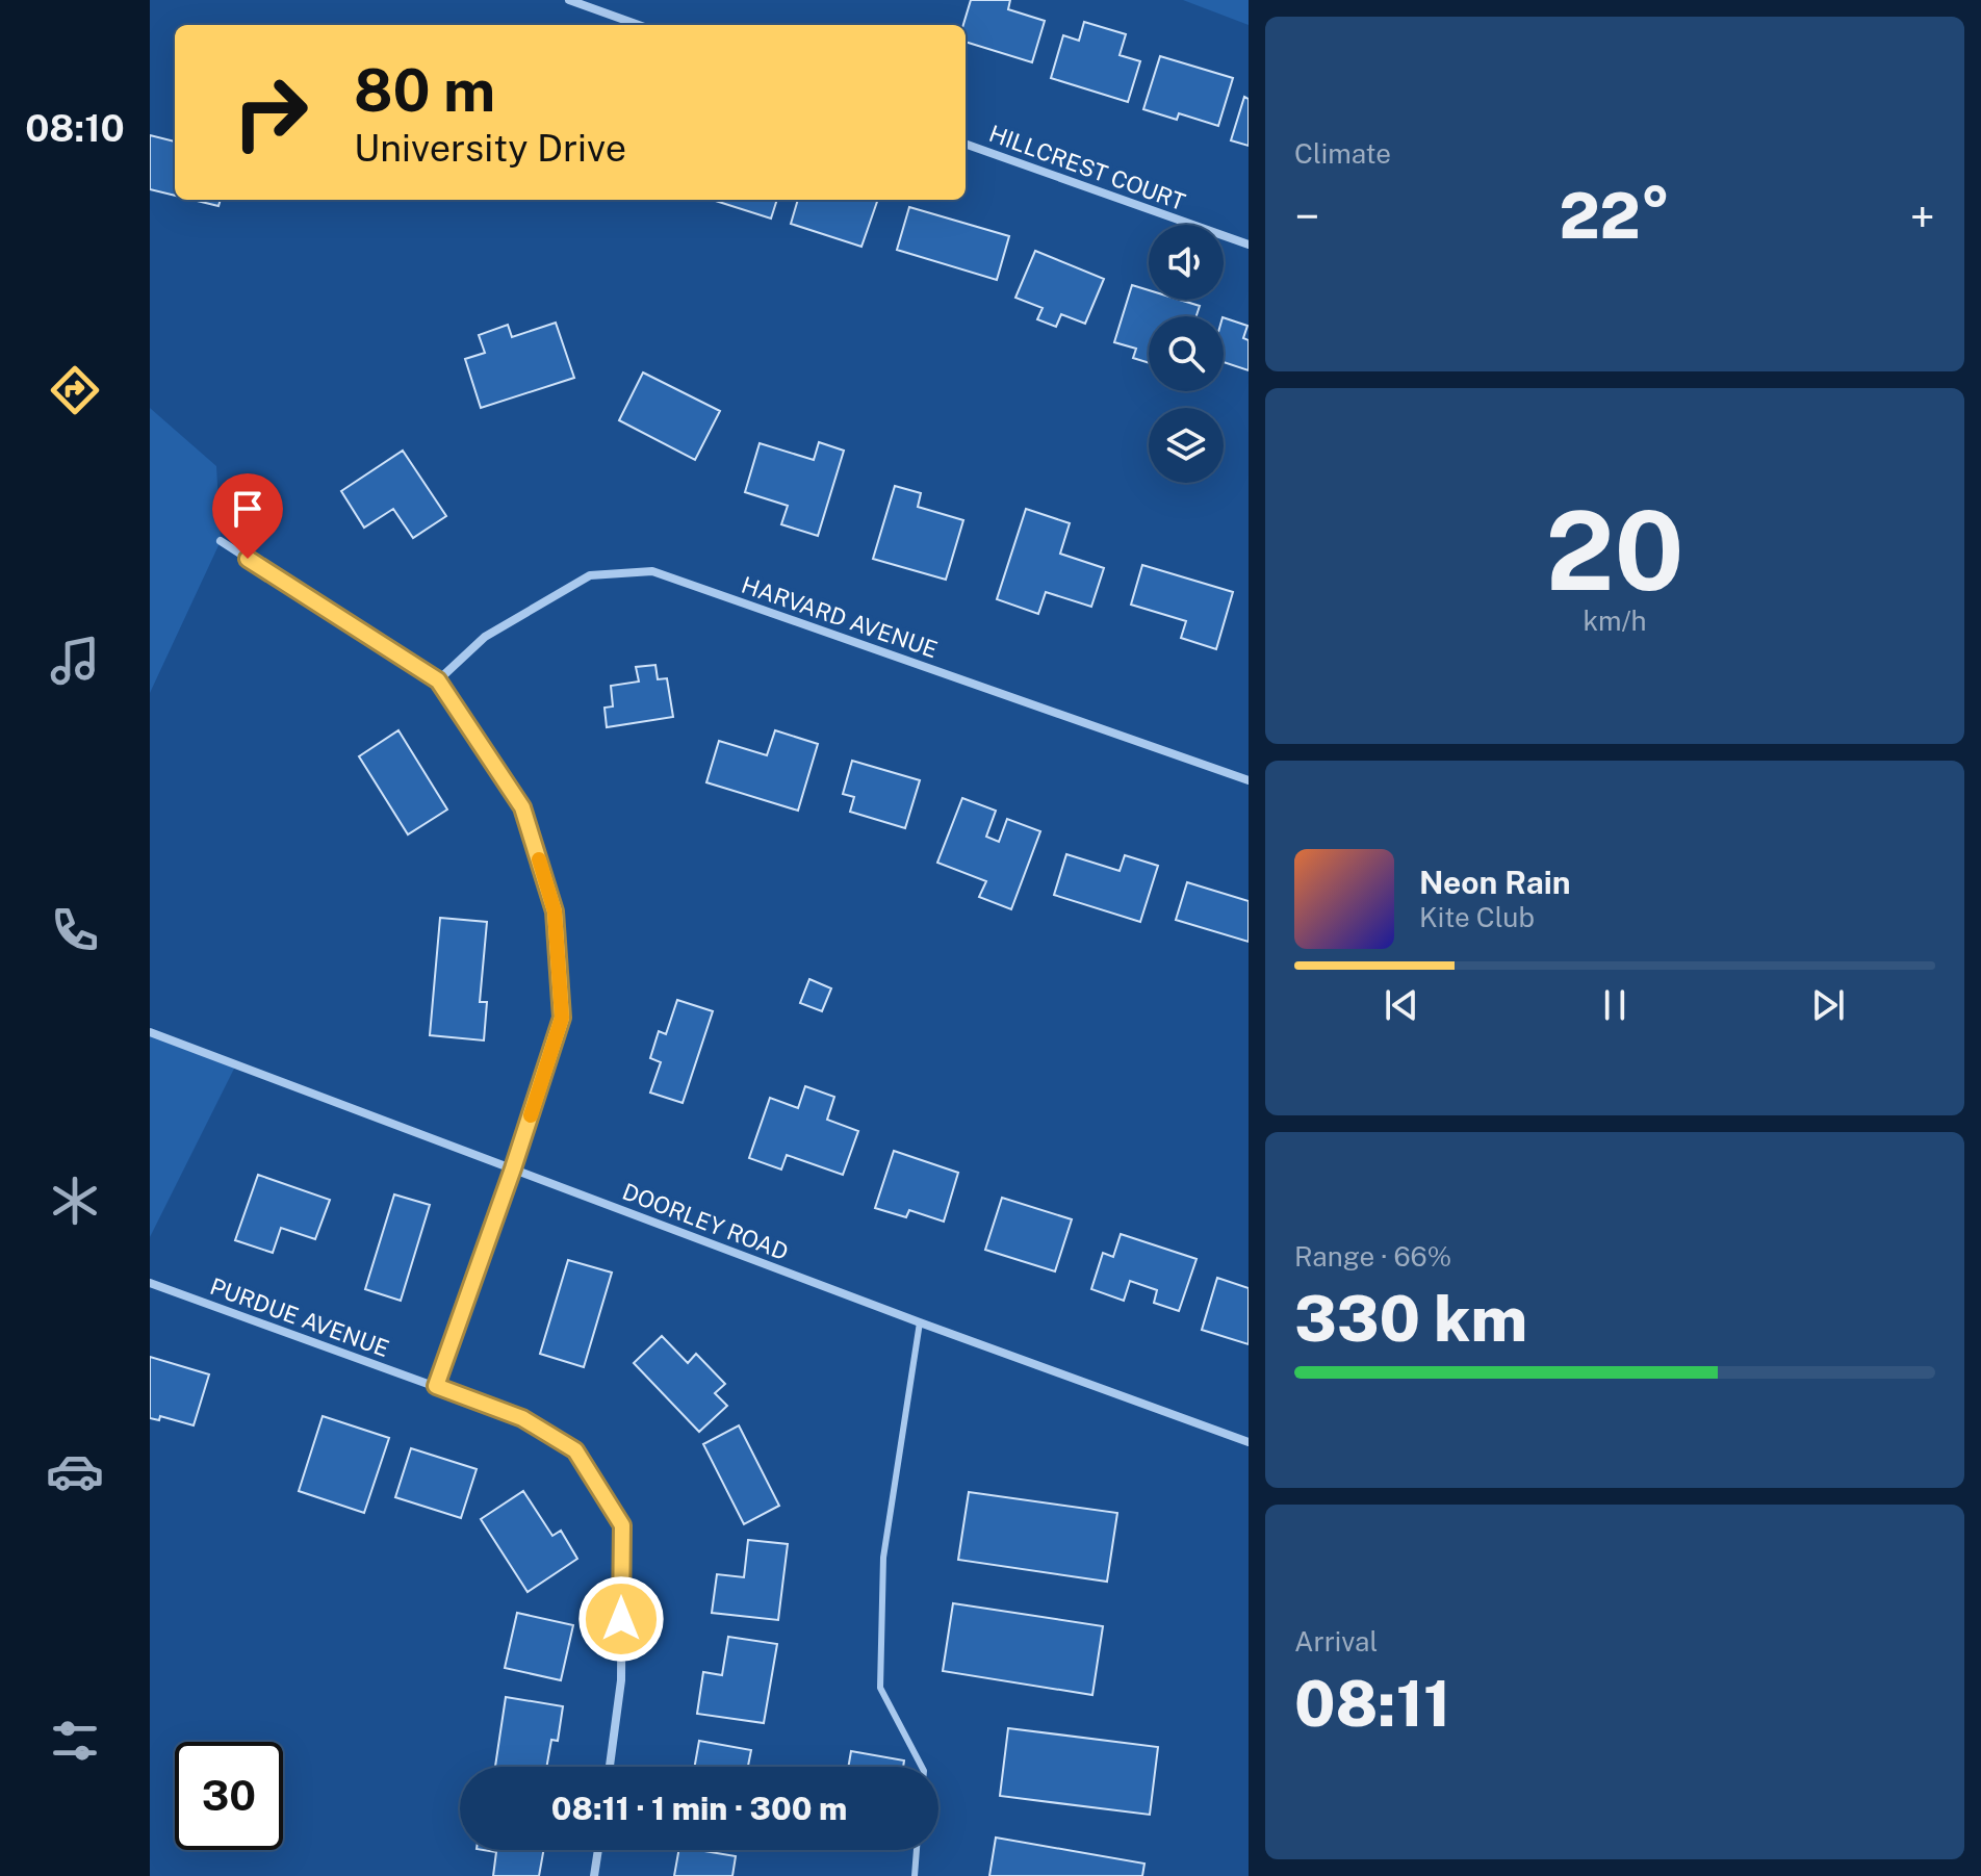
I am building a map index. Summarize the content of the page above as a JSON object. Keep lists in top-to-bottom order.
{
  "streets": {
    "street": [
      "HILLCREST COURT",
      "HARVARD AVENUE",
      "DOORLEY ROAD",
      "PURDUE AVENUE"
    ]
  },
  "page": {
    "tabs": "08:10",
    "tile": [
      "Climate",
      ["20", "km/h"],
      ["Range · 66%", "330 km"],
      ["Arrival", "08:11"]
    ],
    "turn": ["80 m", "University Drive"],
    "heat": ["−", "22°", "+"],
    "song": ["Neon Rain", "Kite Club"],
    "limit": "30",
    "trip": "08:11 · 1 min · 300 m"
  }
}
